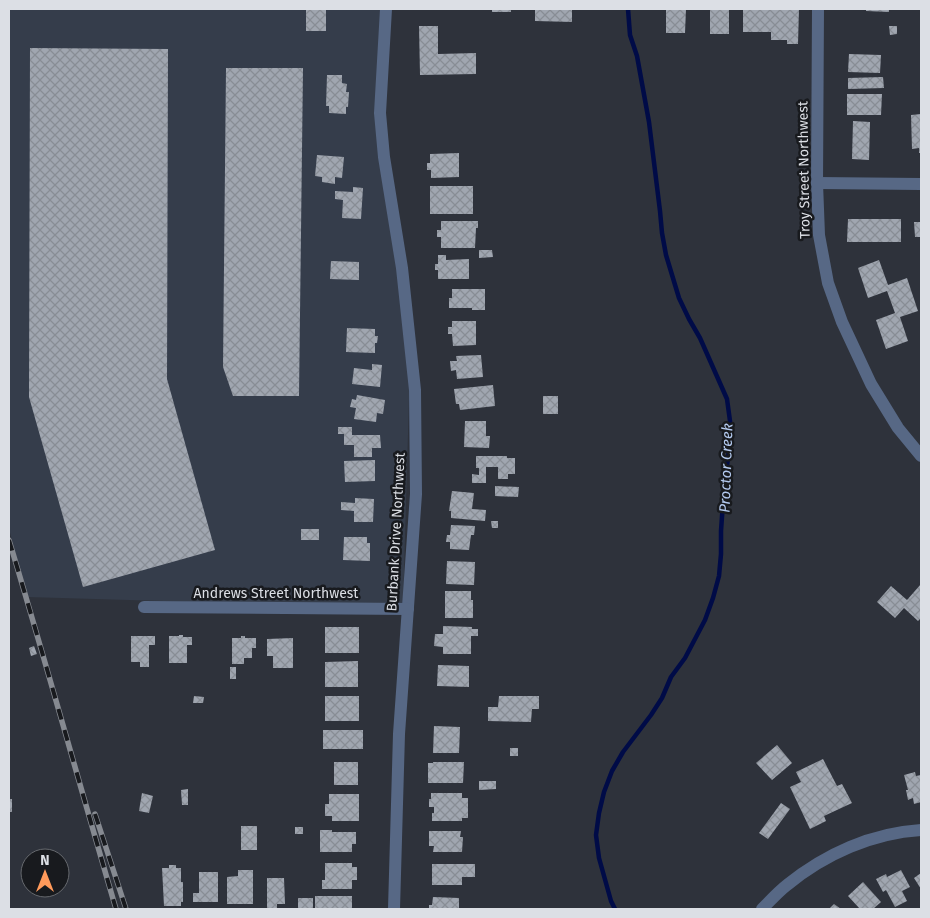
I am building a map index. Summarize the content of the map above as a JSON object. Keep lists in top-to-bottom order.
{
  "streets": {
    "street": ["Troy Street Northwest", "Burbank Drive Northwest", "Andrews Street Northwest"]
  },
  "crossings": [
    ["Burbank Drive Northwest", "Andrews Street Northwest"]
  ],
  "water": ["Proctor Creek"],
  "north": "top"
}
